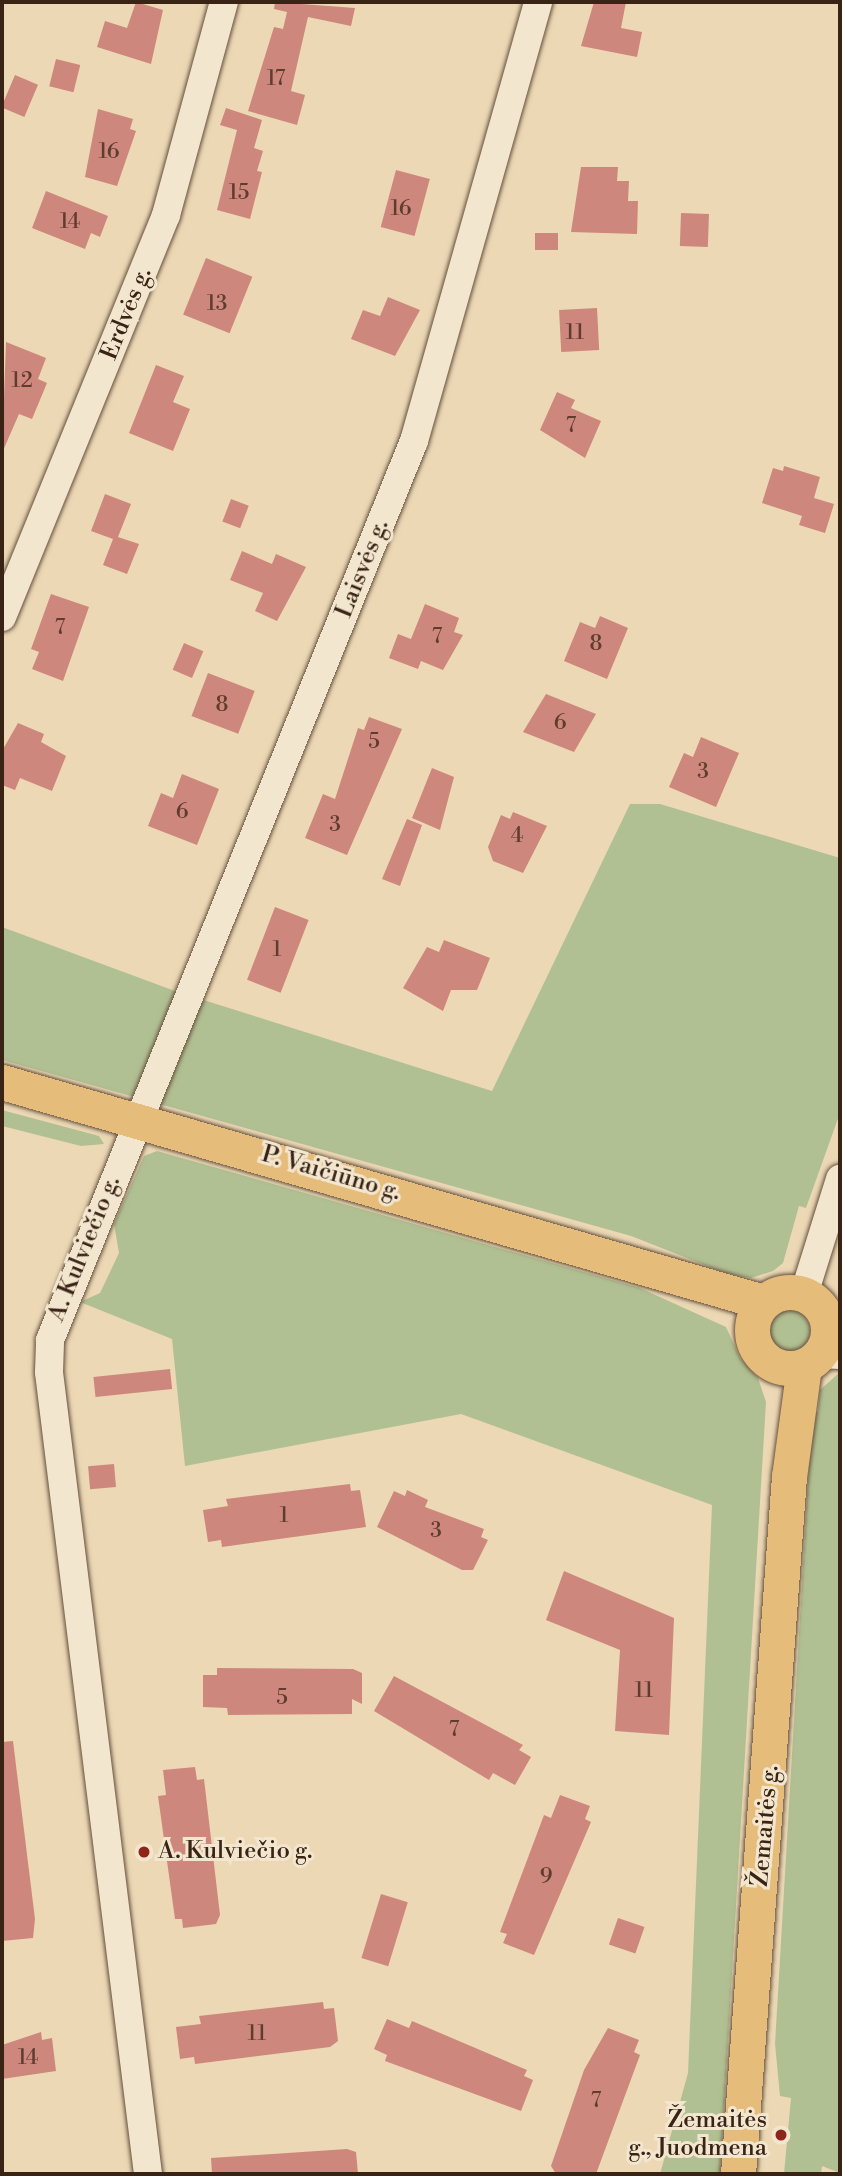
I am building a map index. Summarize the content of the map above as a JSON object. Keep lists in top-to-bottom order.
{
  "streets": {
    "main road": ["P. Vaičiūno g.", "Žemaitės g."],
    "street": ["Erdvės g.", "Laisvės g.", "A. Kulviečio g."]
  },
  "crossings": [
    ["Laisvės g.", "P. Vaičiūno g."],
    ["Laisvės g.", "A. Kulviečio g."],
    ["P. Vaičiūno g.", "A. Kulviečio g."]
  ],
  "places": ["A. Kulviečio g.", "Žemaitės g., Juodmena"],
  "house_numbers": [
    "17",
    "16",
    "15",
    "16",
    "14",
    "13",
    "11",
    "12",
    "7",
    "7",
    "7",
    "8",
    "8",
    "6",
    "5",
    "3",
    "6",
    "3",
    "4",
    "1",
    "1",
    "3",
    "11",
    "5",
    "7",
    "9",
    "11",
    "14",
    "7"
  ]
}
